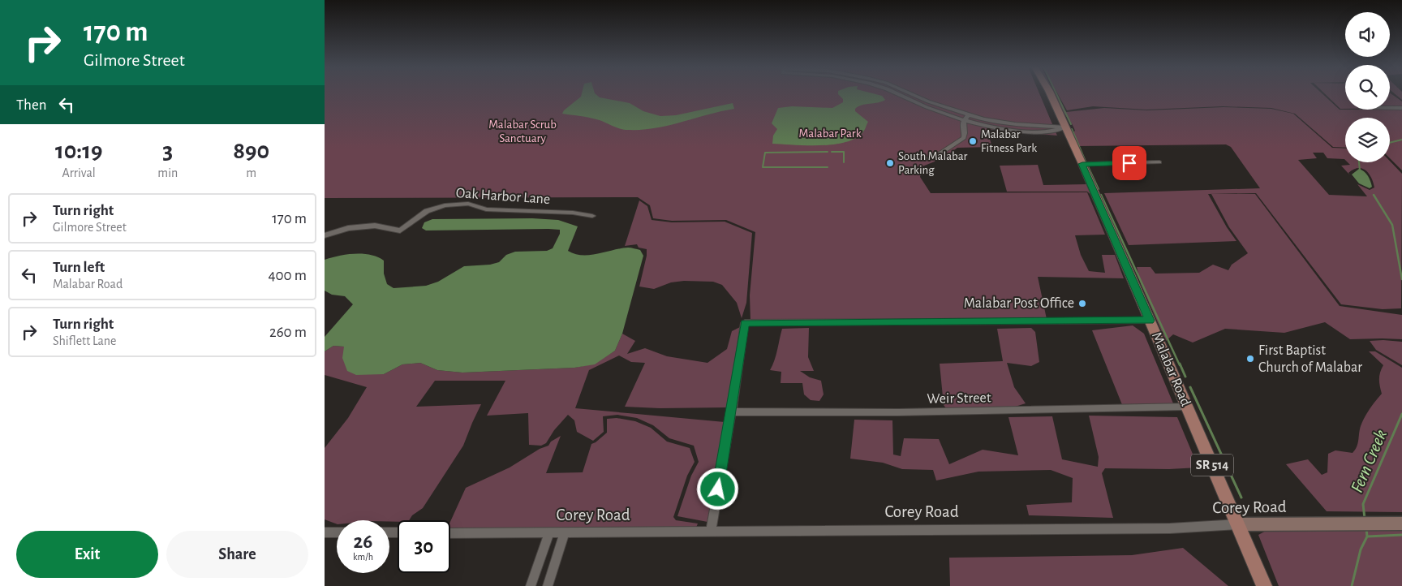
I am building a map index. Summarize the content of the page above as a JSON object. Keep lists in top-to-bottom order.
{
  "streets": {
    "main road": ["Malabar Road", "SR 514"],
    "street": ["Oak Harbor Lane", "Weir Street", "Corey Road"]
  },
  "crossings": [
    ["Malabar Road", "Weir Street"],
    ["Malabar Road", "Corey Road"]
  ],
  "water": ["Fern Creek"],
  "parks": ["Malabar Scrub Sanctuary", "Malabar Park"],
  "places": [
    "Malabar Fitness Park",
    "South Malabar Parking",
    "Malabar Post Office",
    "First Baptist Church of Malabar"
  ],
  "page": {
    "turn": ["170 m", "Gilmore Street"],
    "then": "Then",
    "eta": [
      "10:19",
      "Arrival",
      "3",
      "min",
      "890",
      "m"
    ],
    "list": [
      {
        "name": "Turn right",
        "note": "Gilmore Street",
        "value": "170 m"
      },
      {
        "name": "Turn left",
        "note": "Malabar Road",
        "value": "400 m"
      },
      {
        "name": "Turn right",
        "note": "Shiflett Lane",
        "value": "260 m"
      }
    ],
    "speed": "26 km/h",
    "limit": "30",
    "buttons": ["Exit", "Share"]
  }
}
